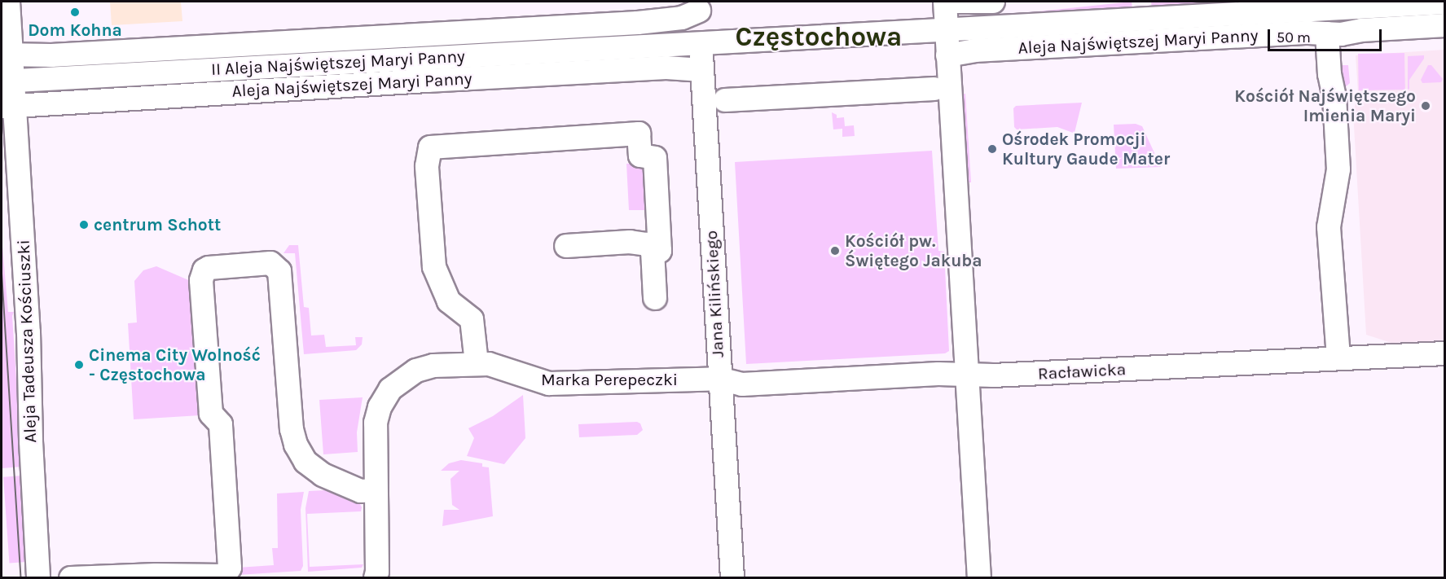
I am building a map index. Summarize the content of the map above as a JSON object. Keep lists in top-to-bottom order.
{
  "streets": {
    "street": [
      "Aleja Najświętszej Maryi Panny",
      "II Aleja Najświętszej Maryi Panny",
      "Jana Kilińskiego",
      "Aleja Tadeusza Kościuszki",
      "Racławicka",
      "Marka Perepeczki"
    ]
  },
  "crossings": [
    ["Aleja Najświętszej Maryi Panny", "Jana Kilińskiego"],
    ["Aleja Najświętszej Maryi Panny", "Aleja Tadeusza Kościuszki"],
    ["II Aleja Najświętszej Maryi Panny", "Jana Kilińskiego"],
    ["II Aleja Najświętszej Maryi Panny", "Aleja Tadeusza Kościuszki"],
    ["Jana Kilińskiego", "Racławicka"],
    ["Jana Kilińskiego", "Marka Perepeczki"],
    ["Racławicka", "Marka Perepeczki"]
  ],
  "districts": ["Częstochowa"],
  "places": [
    "Dom Kohna",
    "Kościół Najświętszego Imienia Maryi",
    "Ośrodek Promocji Kultury Gaude Mater",
    "centrum Schott",
    "Kościół pw. Świętego Jakuba",
    "Cinema City Wolność - Częstochowa"
  ],
  "scale_bar": "50 m"
}
